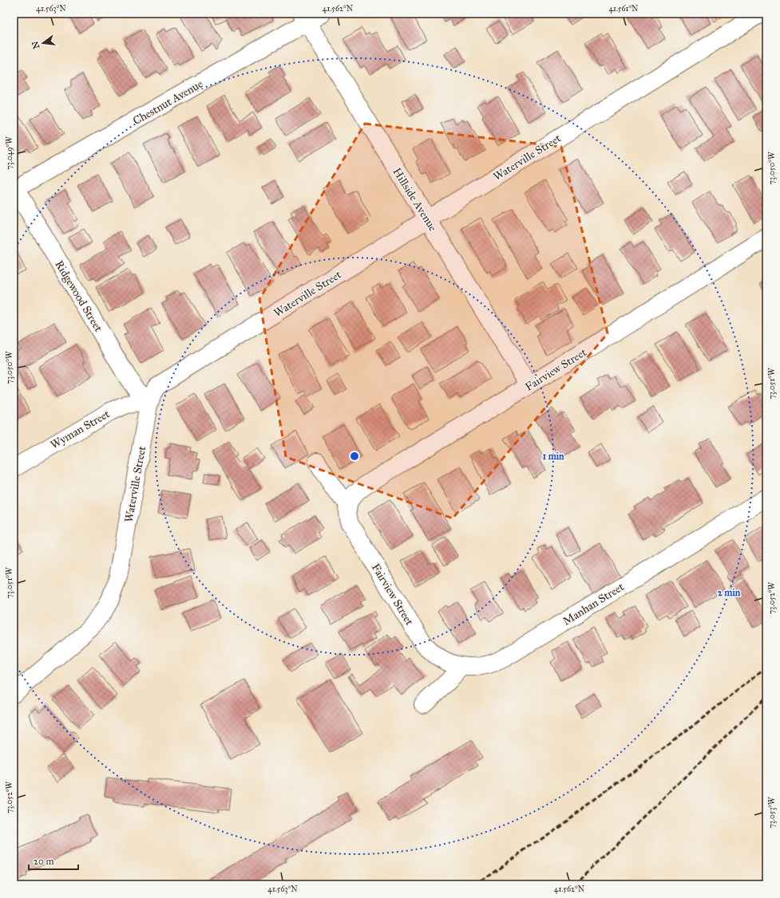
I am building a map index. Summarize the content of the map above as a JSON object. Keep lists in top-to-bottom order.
{
  "streets": {
    "street": [
      "Chestnut Avenue",
      "Waterville Street",
      "Hillside Avenue",
      "Ridgewood Street",
      "Fairview Street",
      "Wyman Street",
      "Manhan Street"
    ]
  },
  "crossings": [
    ["Chestnut Avenue", "Hillside Avenue"],
    ["Chestnut Avenue", "Ridgewood Street"],
    ["Waterville Street", "Hillside Avenue"],
    ["Waterville Street", "Ridgewood Street"],
    ["Waterville Street", "Wyman Street"],
    ["Hillside Avenue", "Fairview Street"],
    ["Ridgewood Street", "Wyman Street"],
    ["Fairview Street", "Manhan Street"]
  ],
  "scale_bar": "20 m",
  "north": "left",
  "coordinates": [
    "41.563°N",
    "41.562°N",
    "41.561°N",
    "73.049°W",
    "73.050°W",
    "73.051°W",
    "73.052°W",
    "73.053°W"
  ],
  "rings": ["1 min", "2 min"]
}
